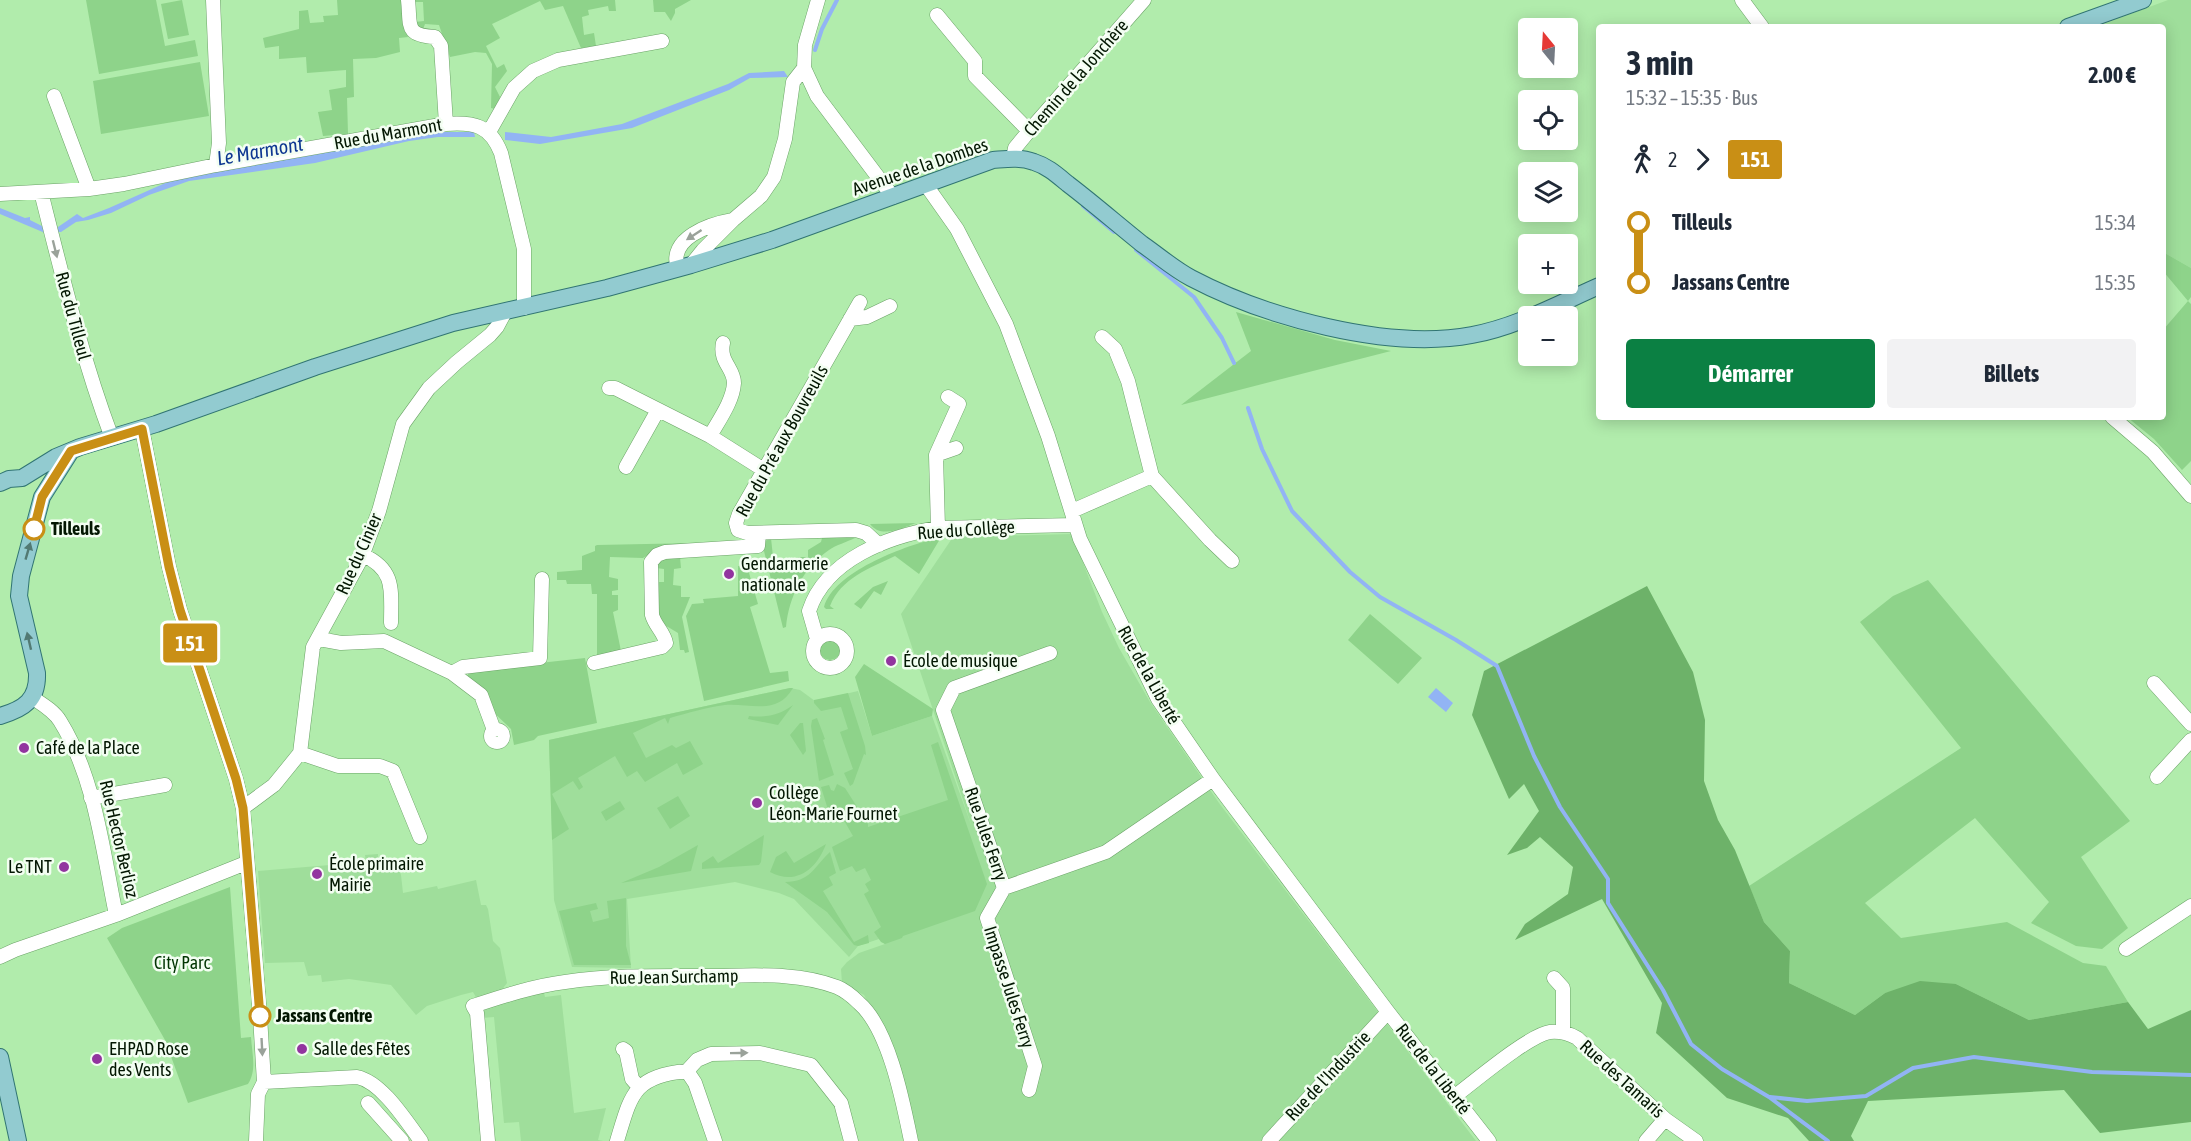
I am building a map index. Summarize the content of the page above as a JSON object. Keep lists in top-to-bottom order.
{
  "streets": {
    "main road": ["Avenue de la Dombes"],
    "street": [
      "Chemin de la Jonchère",
      "Rue du Marmont",
      "Rue du Tilleul",
      "Rue du Pré aux Bouvreuils",
      "Rue du Collège",
      "Rue du Cinier",
      "Rue de la Liberté",
      "Rue Jules Ferry",
      "Rue Hector Berlioz",
      "Rue Jean Surchamp",
      "Impasse Jules Ferry",
      "Rue de l'Industrie",
      "Rue des Tamaris"
    ]
  },
  "crossings": [
    ["Chemin de la Jonchère", "Avenue de la Dombes"],
    ["Rue du Marmont", "Rue du Tilleul"],
    ["Avenue de la Dombes", "Rue du Tilleul"],
    ["Avenue de la Dombes", "Rue du Cinier"],
    ["Avenue de la Dombes", "Rue de la Liberté"],
    ["Rue du Pré aux Bouvreuils", "Rue du Collège"],
    ["Rue du Collège", "Rue de la Liberté"],
    ["Rue de la Liberté", "Rue Jules Ferry"],
    ["Rue de la Liberté", "Rue de l'Industrie"],
    ["Rue de la Liberté", "Rue des Tamaris"],
    ["Rue Jules Ferry", "Impasse Jules Ferry"]
  ],
  "one_way": ["Rue du Tilleul"],
  "water": ["Le Marmont"],
  "parks": ["City Parc"],
  "places": [
    "Tilleuls",
    "Gendarmerie nationale",
    "École de musique",
    "Café de la Place",
    "Collège Léon-Marie Fournet",
    "Le TNT",
    "École primaire Mairie",
    "Jassans Centre",
    "Salle des Fêtes",
    "EHPAD Rose des Vents"
  ],
  "lines": ["bus line 151"],
  "north": "top",
  "page": {
    "on_map": "151",
    "map_buttons": ["+", "−"],
    "heading": ["3 min", "15:32 – 15:35 · Bus", "2.00 €"],
    "legs": ["2", "151"],
    "list": [
      {
        "name": "Tilleuls",
        "value": "15:34"
      },
      {
        "name": "Jassans Centre",
        "value": "15:35"
      }
    ],
    "buttons": ["Démarrer", "Billets"]
  }
}
